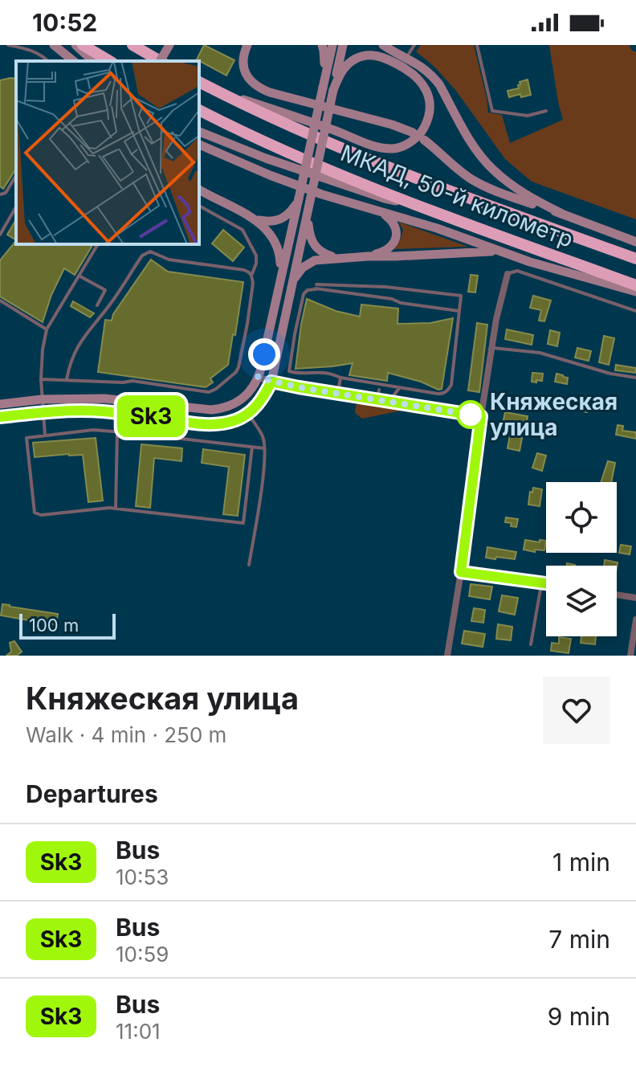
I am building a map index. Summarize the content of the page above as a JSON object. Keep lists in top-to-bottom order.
{
  "streets": {
    "highway": ["МКАД, 50-й километр"]
  },
  "places": ["Княжеская улица"],
  "lines": ["bus line Sk3"],
  "scale_bar": "100 m",
  "page": {
    "status": "10:52",
    "on_map": "Sk3",
    "scale": "100 m",
    "heading": [
      ["Княжеская улица", "Walk · 4 min · 250 m"],
      "Departures"
    ],
    "list": [
      {
        "mark": "Sk3",
        "name": "Bus",
        "note": "10:53",
        "value": "1 min"
      },
      {
        "mark": "Sk3",
        "name": "Bus",
        "note": "10:59",
        "value": "7 min"
      },
      {
        "mark": "Sk3",
        "name": "Bus",
        "note": "11:01",
        "value": "9 min"
      }
    ]
  }
}
